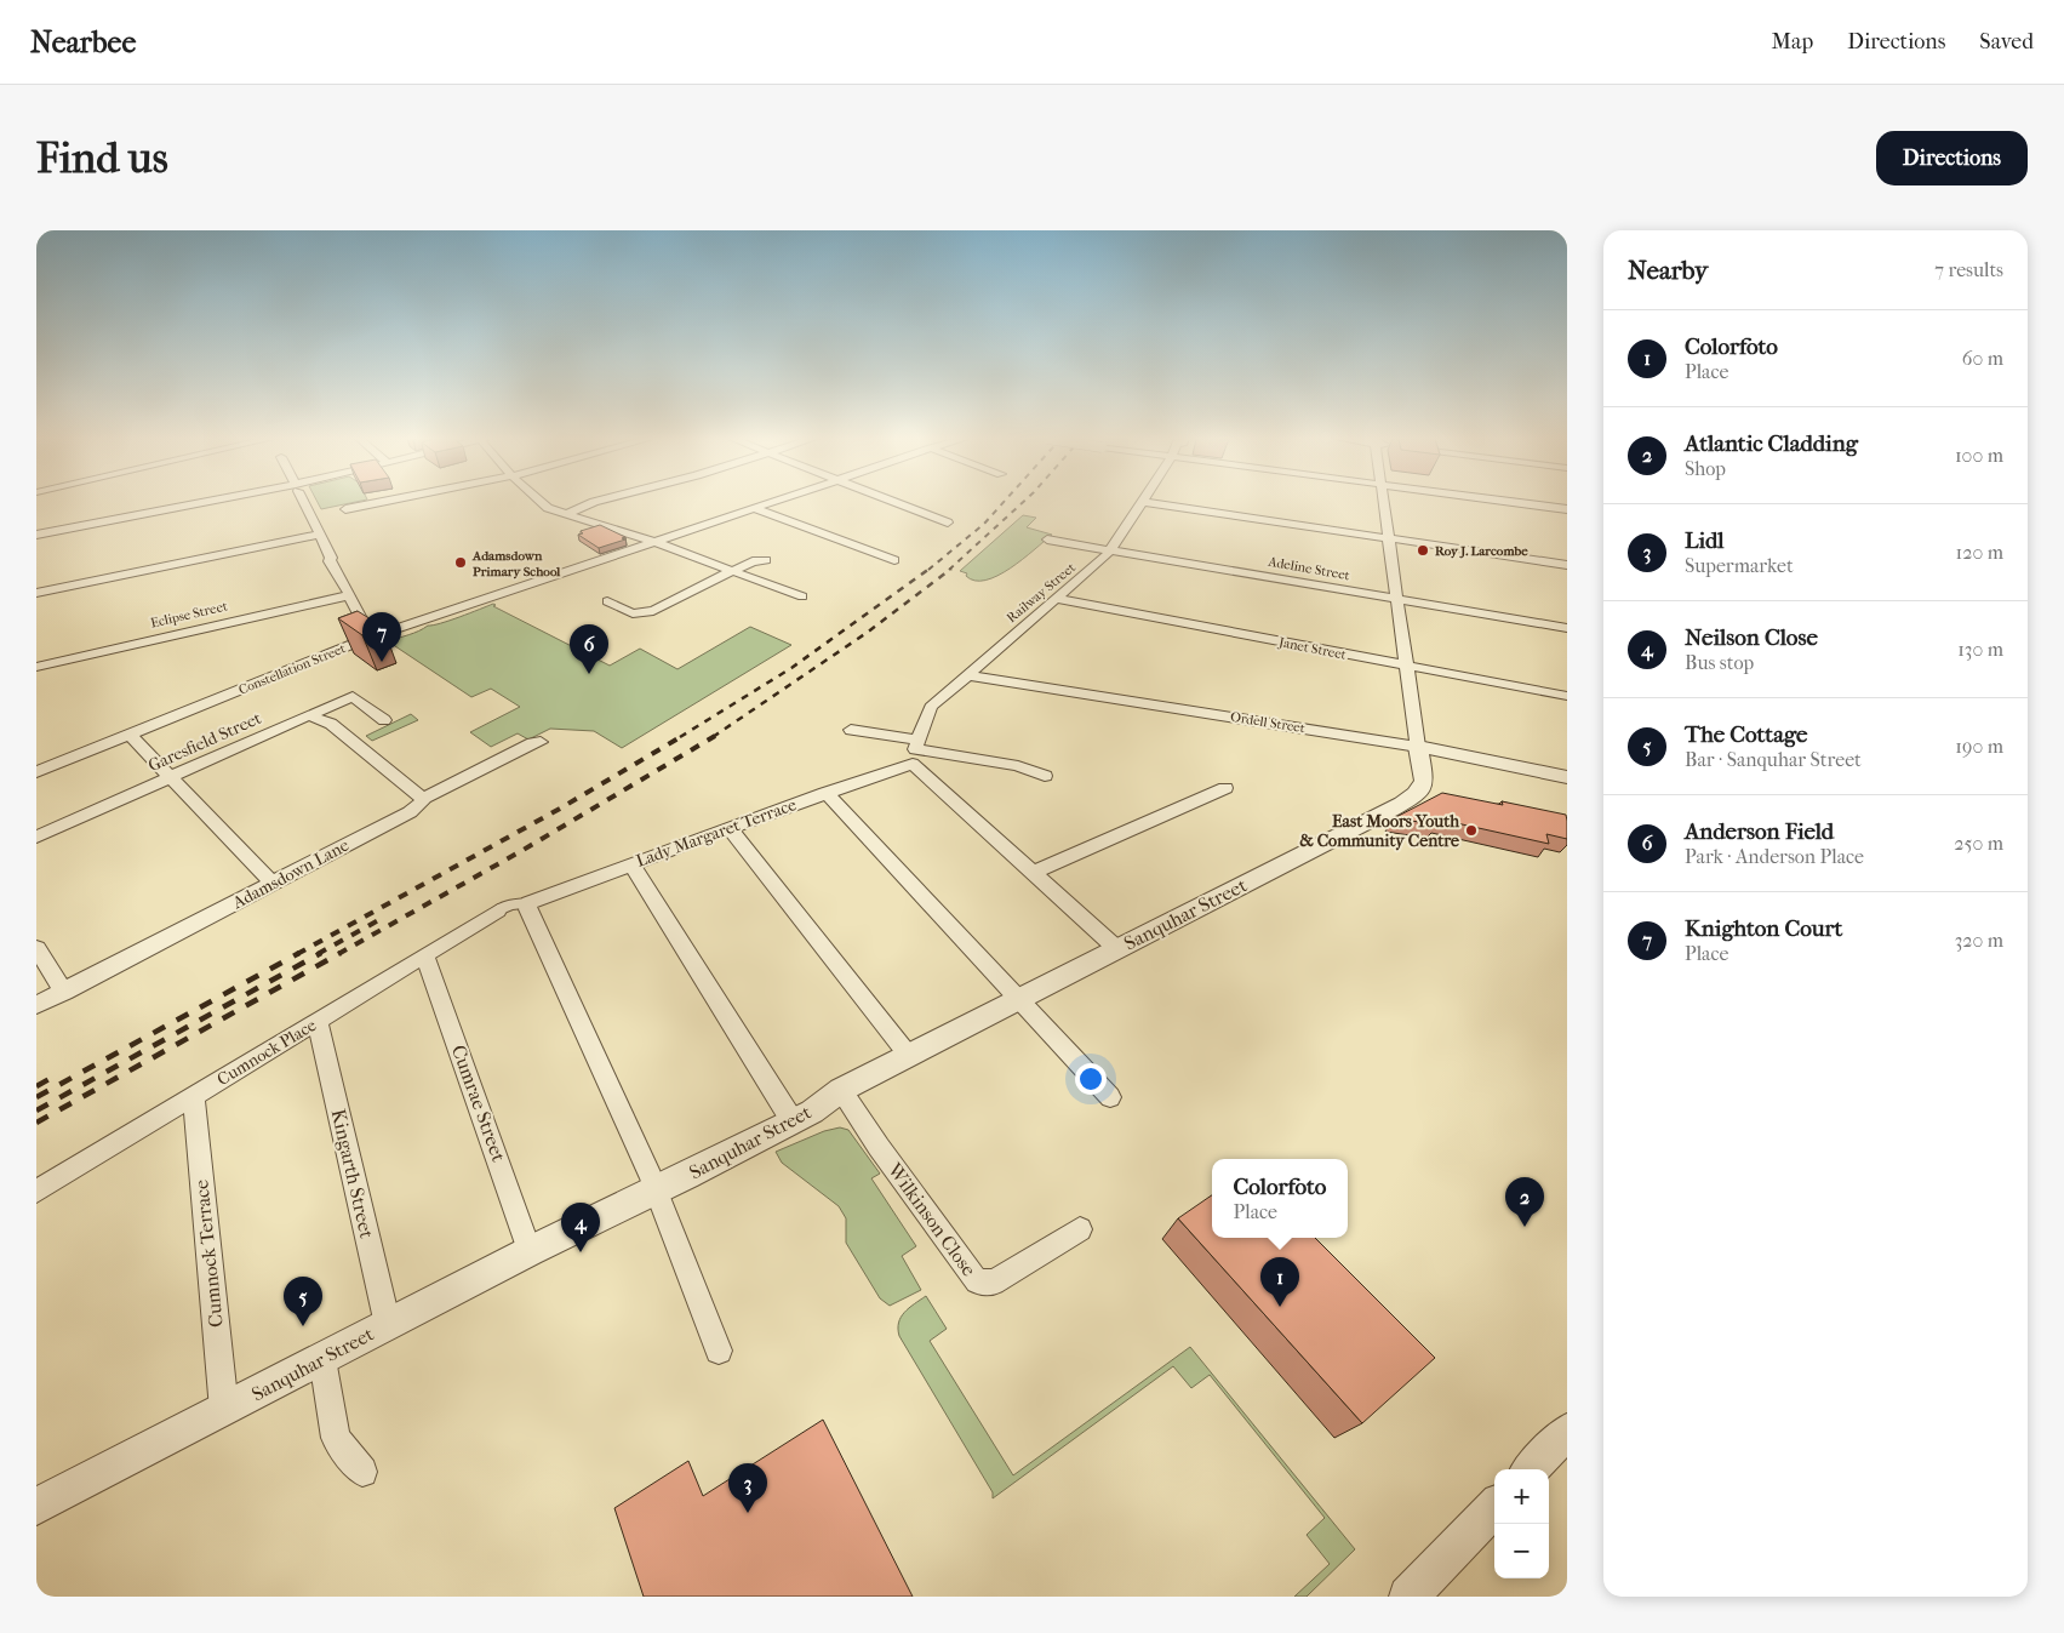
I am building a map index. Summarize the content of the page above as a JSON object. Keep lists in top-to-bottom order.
{
  "streets": {
    "street": [
      "Adeline Street",
      "Railway Street",
      "Eclipse Street",
      "Janet Street",
      "Constellation Street",
      "Ordell Street",
      "Garesfield Street",
      "Lady Margaret Terrace",
      "Adamsdown Lane",
      "Sanquhar Street",
      "Cumnock Place",
      "Cumrae Street",
      "Kingarth Street",
      "Wilkinson Close",
      "Cumnock Terrace"
    ]
  },
  "crossings": [
    ["Adeline Street", "Railway Street"],
    ["Railway Street", "Janet Street"],
    ["Railway Street", "Ordell Street"],
    ["Railway Street", "Lady Margaret Terrace"],
    ["Ordell Street", "Sanquhar Street"],
    ["Sanquhar Street", "Cumrae Street"],
    ["Sanquhar Street", "Kingarth Street"],
    ["Sanquhar Street", "Wilkinson Close"],
    ["Sanquhar Street", "Cumnock Terrace"],
    ["Cumnock Place", "Cumrae Street"],
    ["Cumnock Place", "Kingarth Street"],
    ["Cumnock Place", "Cumnock Terrace"]
  ],
  "places": ["Roy J. Larcombe", "Adamsdown Primary School", "East Moors Youth & Community Centre"],
  "page": {
    "header": "Nearbee",
    "nav": ["Map", "Directions", "Saved"],
    "buttons": "Directions",
    "title": "Find us",
    "heading": ["Nearby", "7 results"],
    "list": [
      {
        "mark": "1",
        "name": "Colorfoto",
        "note": "Place",
        "value": "60 m"
      },
      {
        "mark": "2",
        "name": "Atlantic Cladding",
        "note": "Shop",
        "value": "100 m"
      },
      {
        "mark": "3",
        "name": "Lidl",
        "note": "Supermarket",
        "value": "120 m"
      },
      {
        "mark": "4",
        "name": "Neilson Close",
        "note": "Bus stop",
        "value": "130 m"
      },
      {
        "mark": "5",
        "name": "The Cottage",
        "note": "Bar · Sanquhar Street",
        "value": "190 m"
      },
      {
        "mark": "6",
        "name": "Anderson Field",
        "note": "Park · Anderson Place",
        "value": "250 m"
      },
      {
        "mark": "7",
        "name": "Knighton Court",
        "note": "Place",
        "value": "320 m"
      }
    ],
    "pins": [
      "7",
      "6",
      "2",
      "4",
      "1",
      "5",
      "3"
    ],
    "popup": ["Colorfoto", "Place"],
    "map_buttons": ["+", "−"]
  }
}
